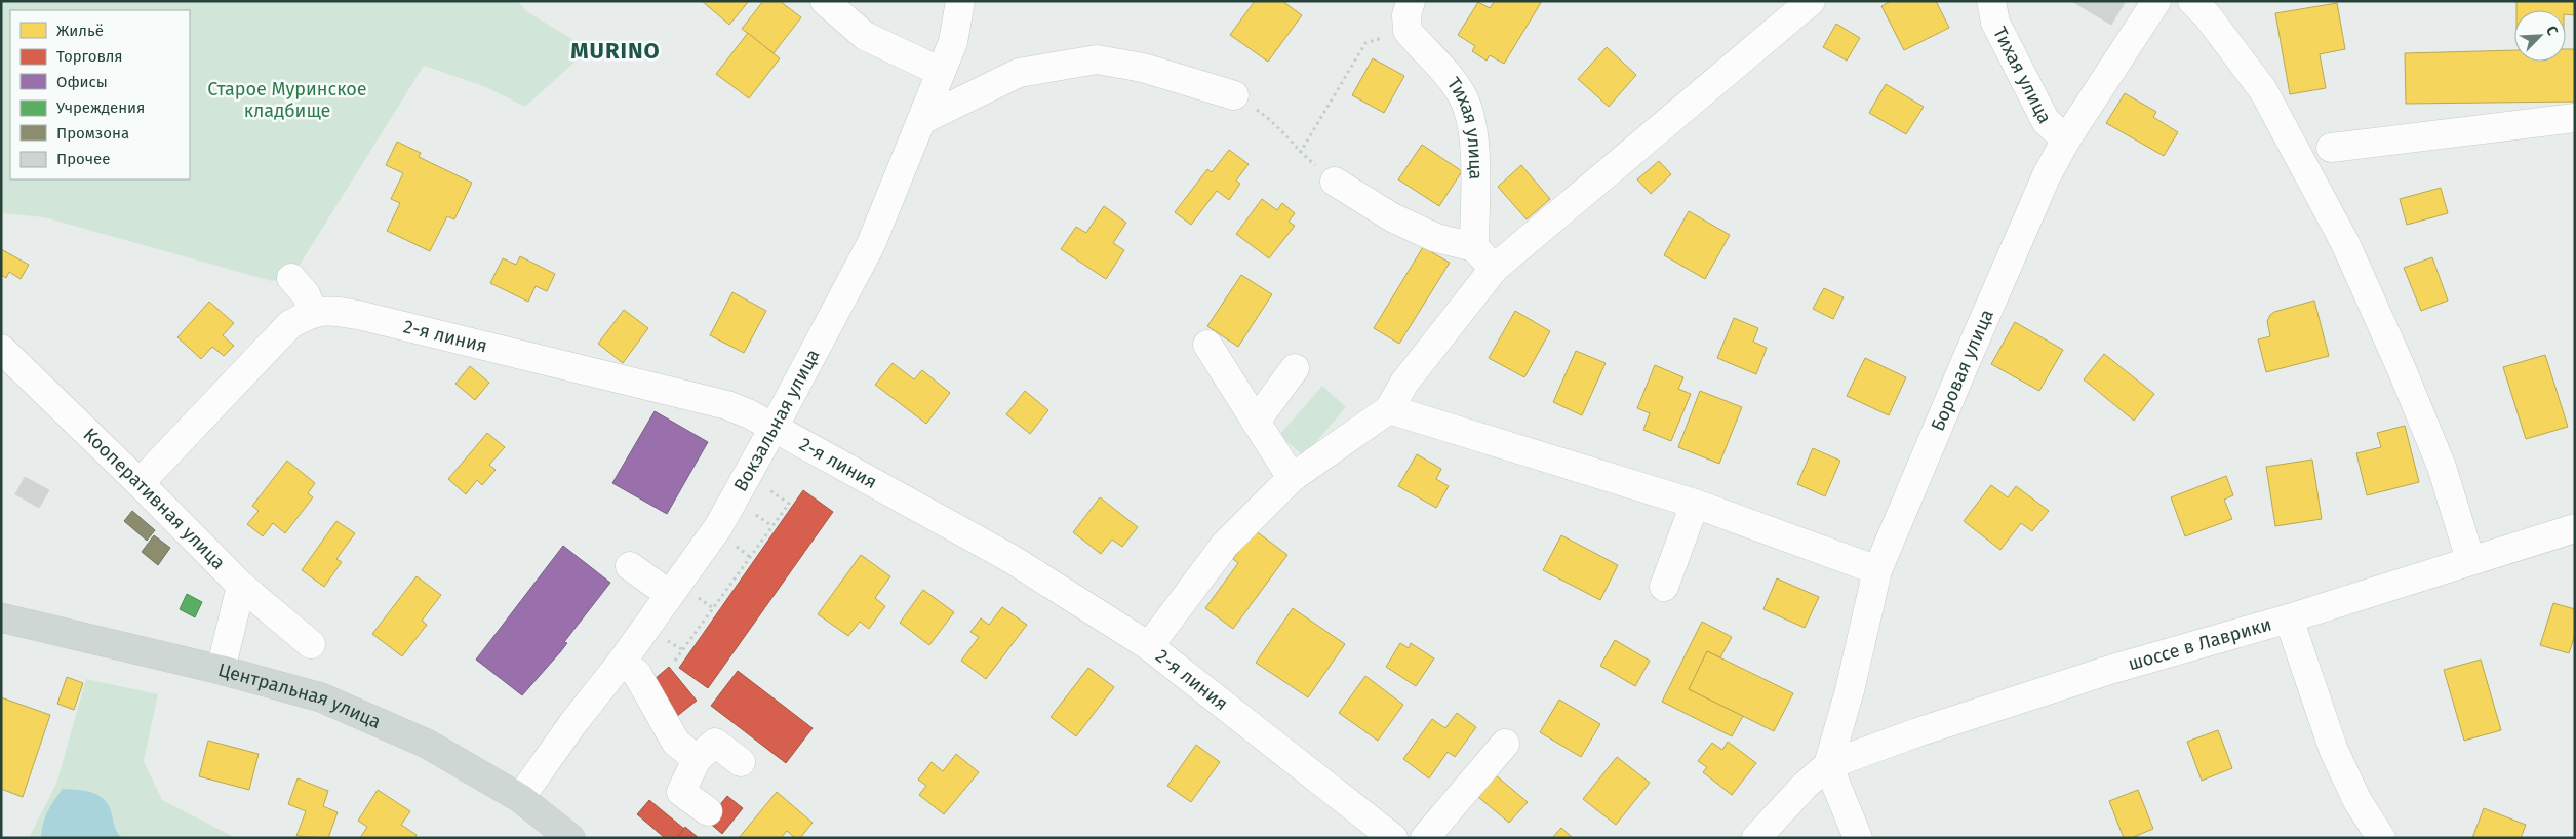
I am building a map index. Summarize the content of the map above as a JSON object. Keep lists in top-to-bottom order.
{
  "streets": {
    "main road": ["Центральная улица"],
    "street": [
      "Тихая улица",
      "2-я линия",
      "Боровая улица",
      "Вокзальная улица",
      "Кооперативная улица",
      "шоссе в Лаврики"
    ]
  },
  "crossings": [
    ["Тихая улица", "Боровая улица"],
    ["2-я линия", "Вокзальная улица"],
    ["2-я линия", "Кооперативная улица"],
    ["Боровая улица", "шоссе в Лаврики"],
    ["Вокзальная улица", "Центральная улица"]
  ],
  "districts": ["MURINO"],
  "parks": ["Старое Муринское кладбище"],
  "legend": [
    "Жильё",
    "Торговля",
    "Офисы",
    "Учреждения",
    "Промзона",
    "Прочее"
  ],
  "north": "top right"
}
